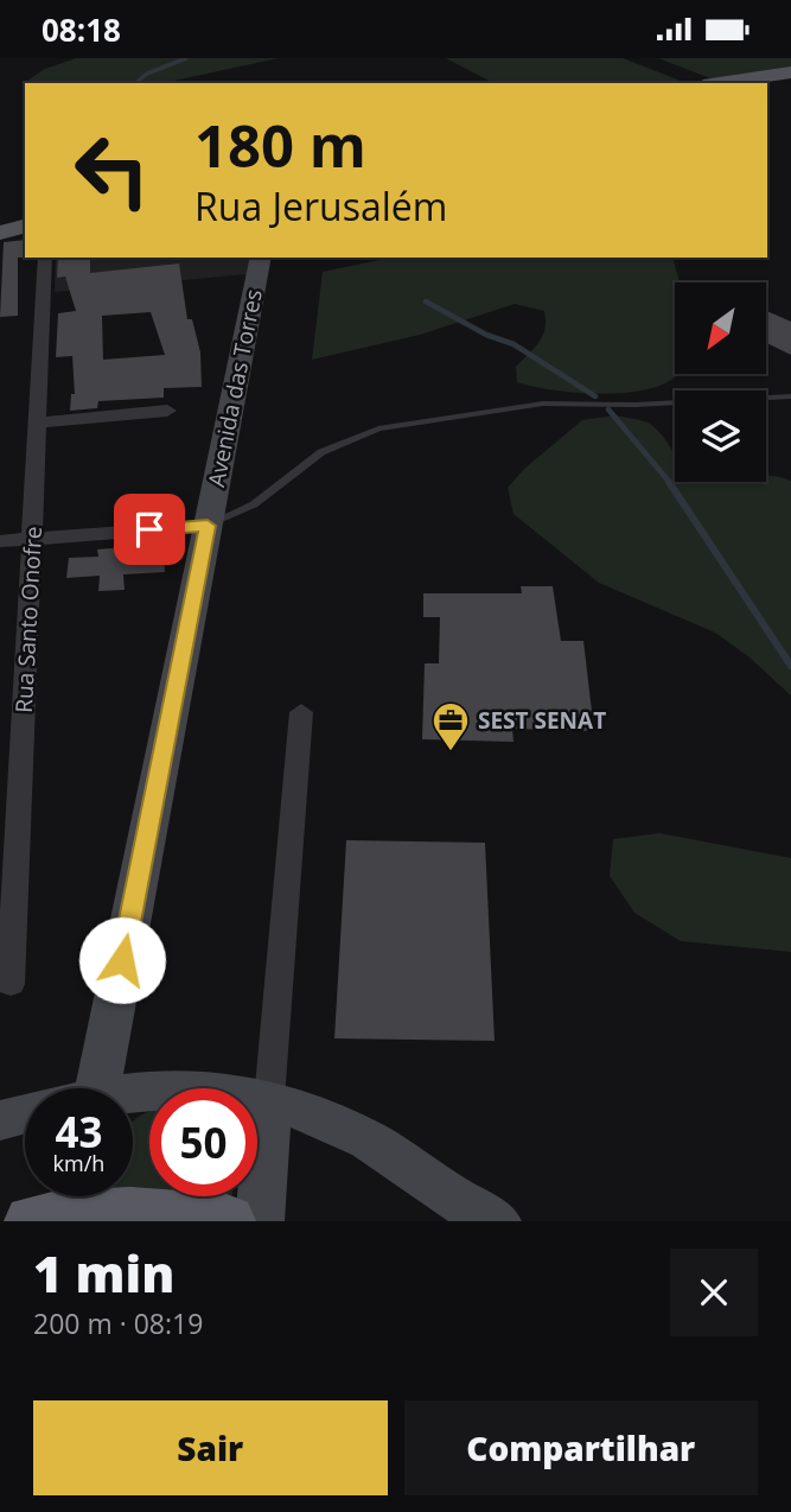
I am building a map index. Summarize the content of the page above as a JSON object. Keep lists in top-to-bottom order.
{
  "streets": {
    "main road": ["Avenida das Torres"],
    "street": ["Rua Santo Onofre"]
  },
  "places": {
    "office": ["SEST SENAT"]
  },
  "north": "bottom left",
  "page": {
    "status": "08:18",
    "turn": ["180 m", "Rua Jerusalém"],
    "speed": "43 km/h",
    "limit": "50",
    "heading": ["1 min", "200 m · 08:19"],
    "buttons": ["Sair", "Compartilhar"]
  }
}
